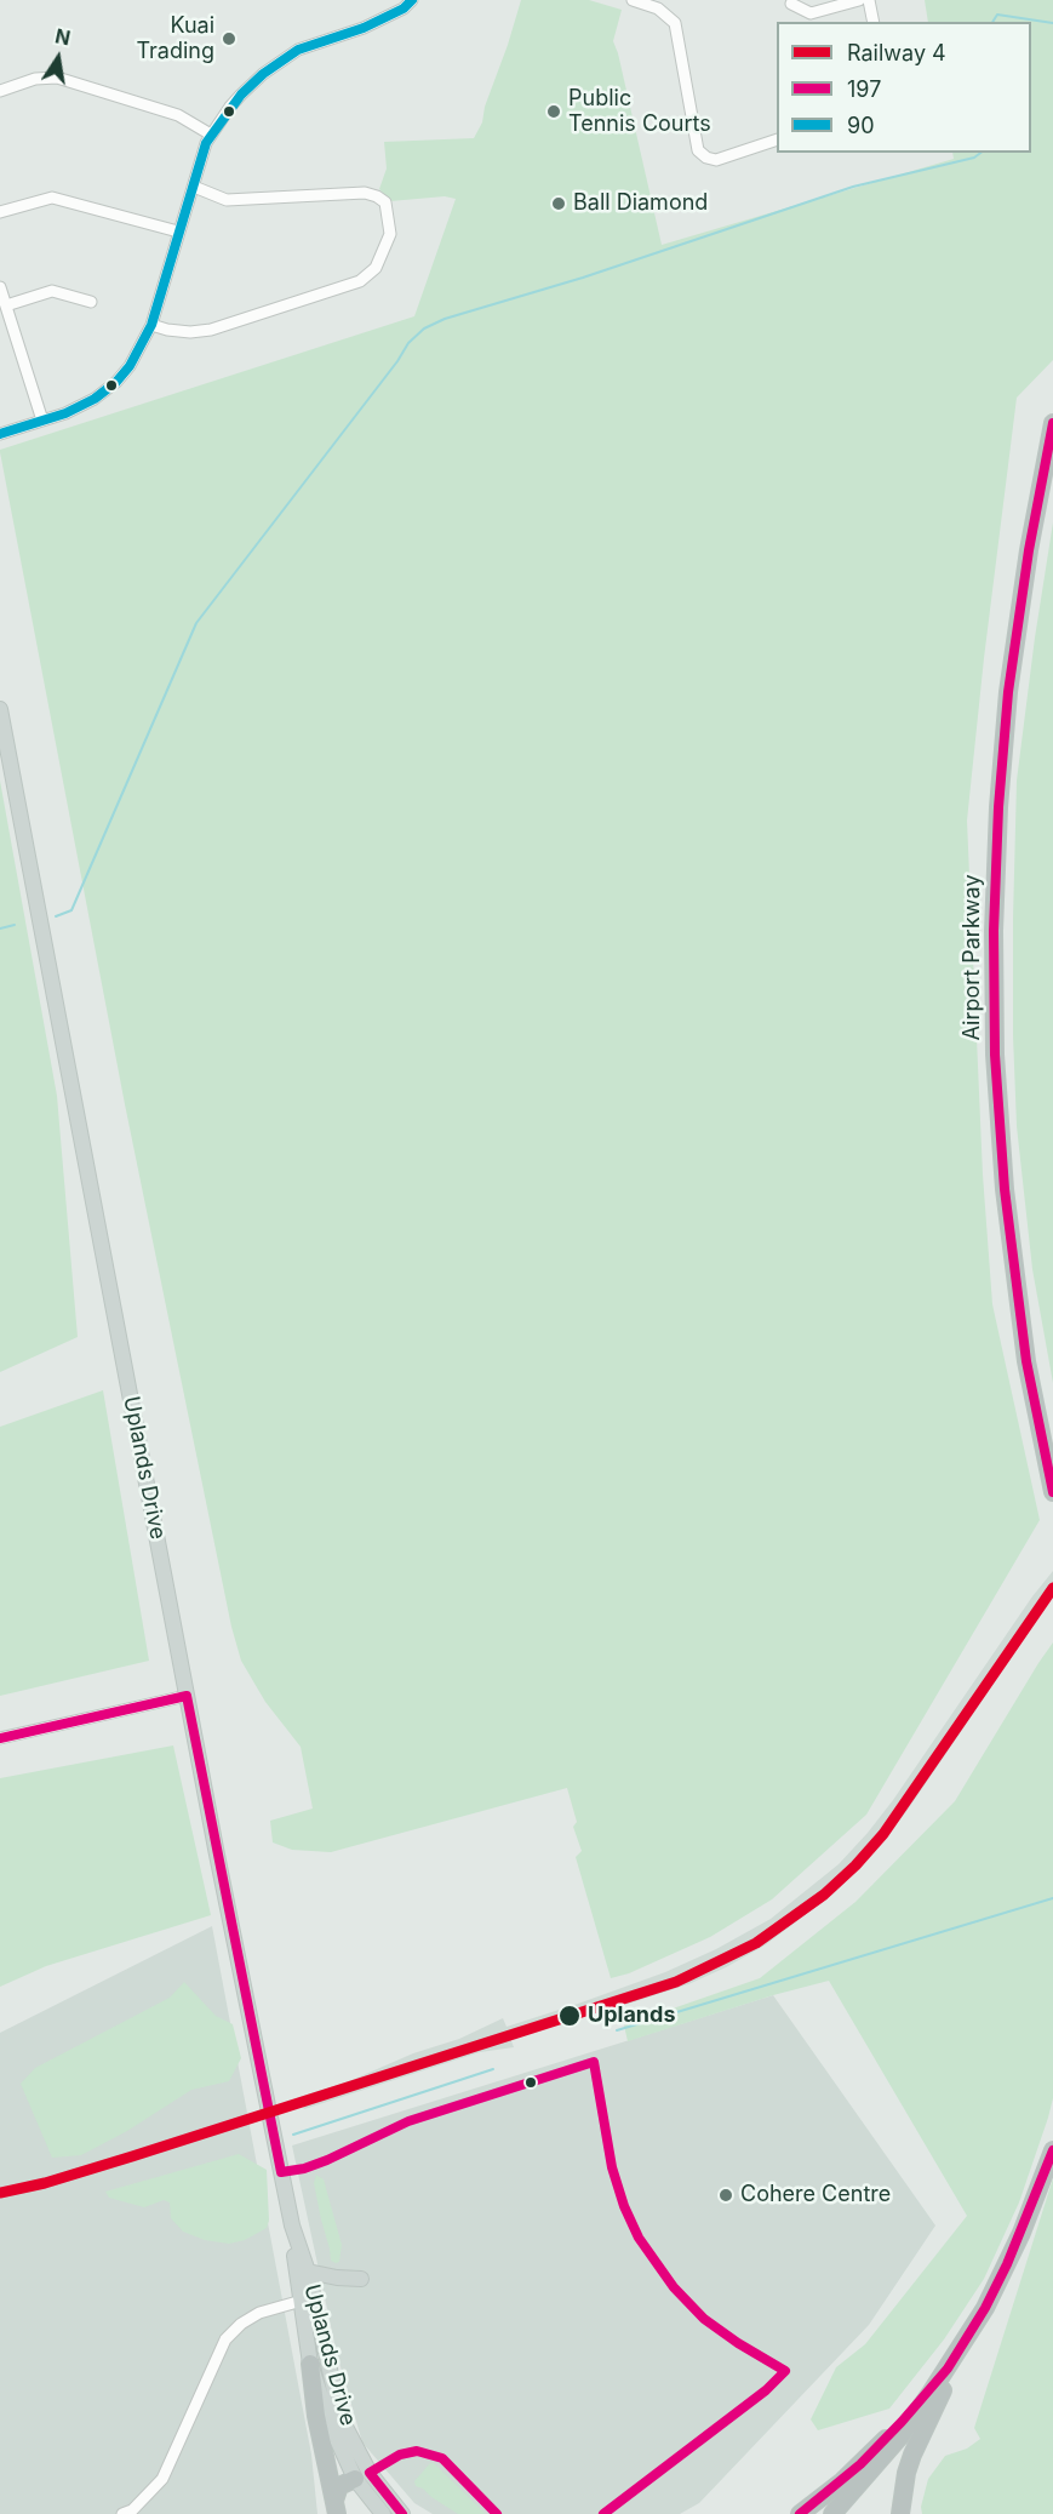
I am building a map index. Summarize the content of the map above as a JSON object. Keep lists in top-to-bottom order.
{
  "streets": {
    "highway": ["Airport Parkway"],
    "main road": ["Uplands Drive"]
  },
  "places": [
    "Kuai Trading",
    "Public Tennis Courts",
    "Ball Diamond",
    "Uplands",
    "Cohere Centre"
  ],
  "lines": ["transit line 90", "transit line 197", "rail line 4"],
  "legend": ["Railway 4", "197", "90"],
  "north": "top"
}
